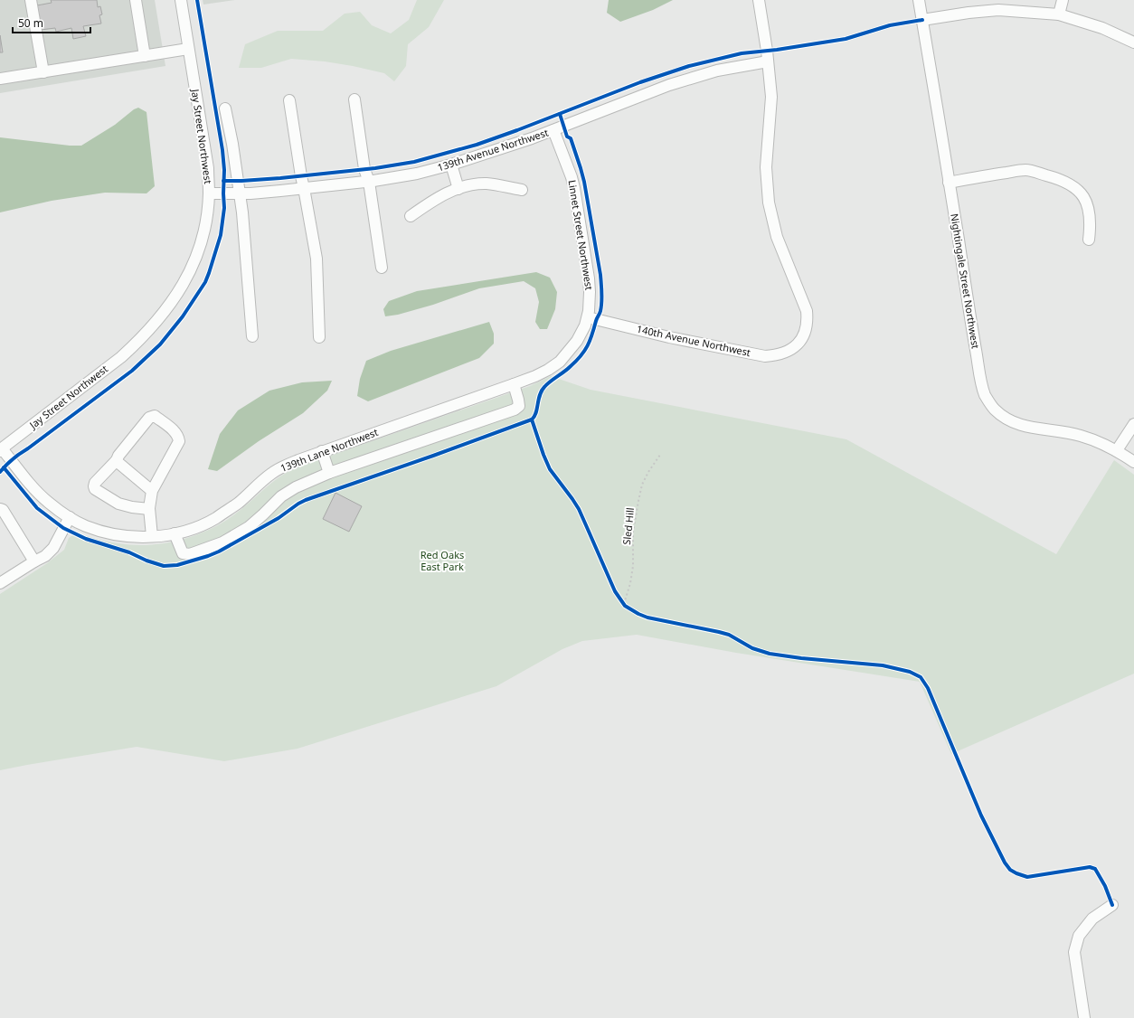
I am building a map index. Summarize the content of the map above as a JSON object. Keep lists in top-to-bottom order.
{
  "streets": {
    "street": [
      "Jay Street Northwest",
      "139th Avenue Northwest",
      "Linnet Street Northwest",
      "Nightingale Street Northwest",
      "140th Avenue Northwest",
      "139th Lane Northwest"
    ],
    "path": ["Sled Hill"]
  },
  "crossings": [
    ["Jay Street Northwest", "139th Avenue Northwest"],
    ["Jay Street Northwest", "139th Lane Northwest"],
    ["139th Avenue Northwest", "Linnet Street Northwest"],
    ["139th Avenue Northwest", "140th Avenue Northwest"],
    ["Linnet Street Northwest", "140th Avenue Northwest"],
    ["Linnet Street Northwest", "139th Lane Northwest"]
  ],
  "parks": ["Red Oaks East Park"],
  "scale_bar": "50 m"
}
